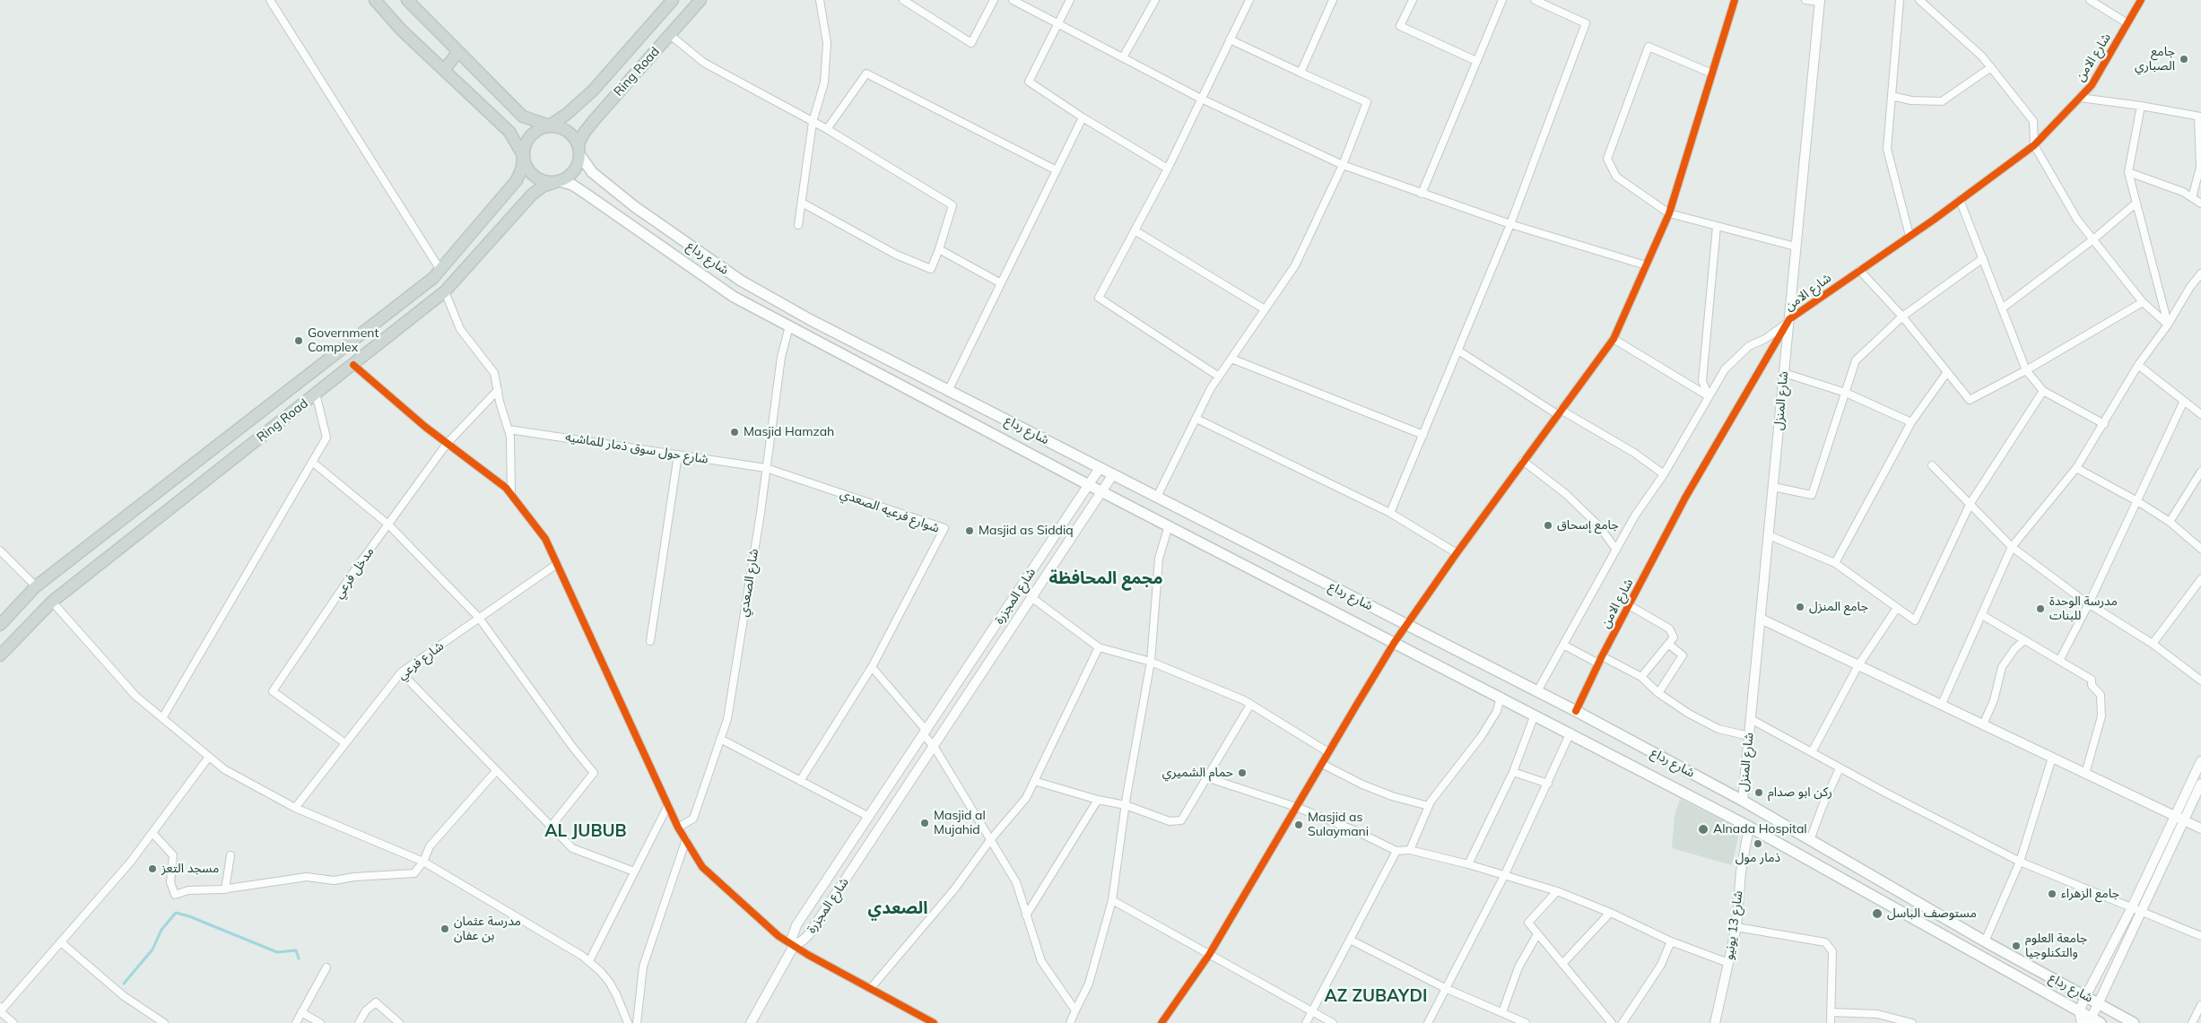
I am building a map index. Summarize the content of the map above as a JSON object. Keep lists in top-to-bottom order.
{
  "streets": {
    "main road": ["Ring Road", "شارع رداع"],
    "street": [
      "شارع الامن",
      "شارع المنزل",
      "شارع حول سوق ذمار للماشيه",
      "شوارع فرعيه الصعدي",
      "مدخل فرعي",
      "شارع الصعدي",
      "شارع المجزرة",
      "شارع فرعي",
      "شارع 13 يونيو"
    ]
  },
  "crossings": [
    ["شارع الامن", "شارع رداع"],
    ["شارع الامن", "شارع المنزل"],
    ["Ring Road", "شارع رداع"],
    ["شارع رداع", "شارع المنزل"],
    ["شارع رداع", "شارع الصعدي"],
    ["شارع رداع", "شارع المجزرة"],
    ["شارع رداع", "شارع 13 يونيو"],
    ["شارع حول سوق ذمار للماشيه", "شوارع فرعيه الصعدي"],
    ["شارع حول سوق ذمار للماشيه", "شارع الصعدي"],
    ["شوارع فرعيه الصعدي", "شارع الصعدي"],
    ["مدخل فرعي", "شارع فرعي"]
  ],
  "districts": [
    "مجمع المحافظة",
    "AL JUBUB",
    "الصعدي",
    "AZ ZUBAYDI"
  ],
  "places": [
    "جامع الصباري",
    "Government Complex",
    "Masjid Hamzah",
    "جامع إسحاق",
    "Masjid as Siddiq",
    "جامع المنزل",
    "مدرسة الوحدة للبنات",
    "حمام الشميري",
    "ركن ابو صدام",
    "Masjid al Mujahid",
    "Masjid as Sulaymani",
    "Alnada Hospital",
    "ذمار مول",
    "مسجد التعز",
    "جامع الزهراء",
    "مستوصف الباسل",
    "مدرسة عثمان بن عفان",
    "جامعة العلوم والتكنلوجيا"
  ]
}
